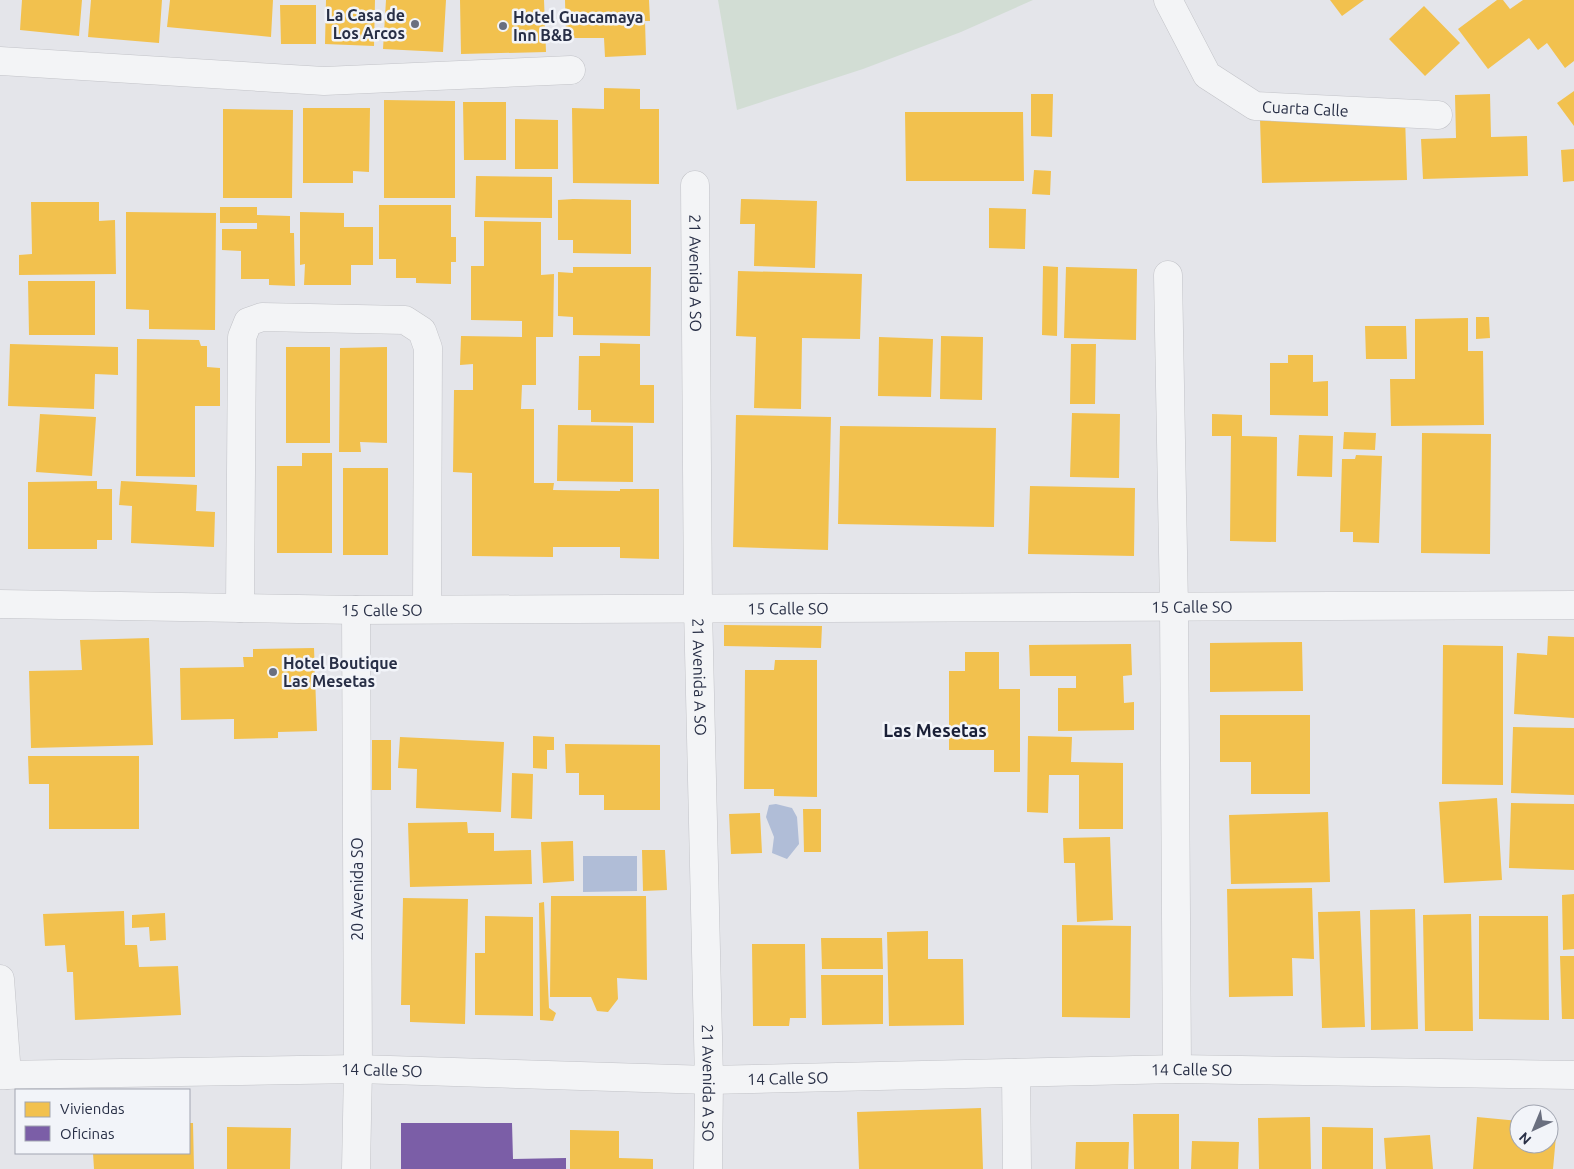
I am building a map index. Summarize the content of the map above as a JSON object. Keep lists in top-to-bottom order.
{
  "streets": {
    "street": [
      "Cuarta Calle",
      "21 Avenida A SO",
      "15 Calle SO",
      "20 Avenida SO",
      "14 Calle SO"
    ]
  },
  "crossings": [
    ["21 Avenida A SO", "15 Calle SO"],
    ["21 Avenida A SO", "14 Calle SO"],
    ["15 Calle SO", "20 Avenida SO"],
    ["20 Avenida SO", "14 Calle SO"]
  ],
  "districts": ["Las Mesetas"],
  "places": ["La Casa de Los Arcos", "Hotel Guacamaya Inn B&B", "Hotel Boutique Las Mesetas"],
  "legend": ["Viviendas", "Oficinas"],
  "north": "bottom left"
}
